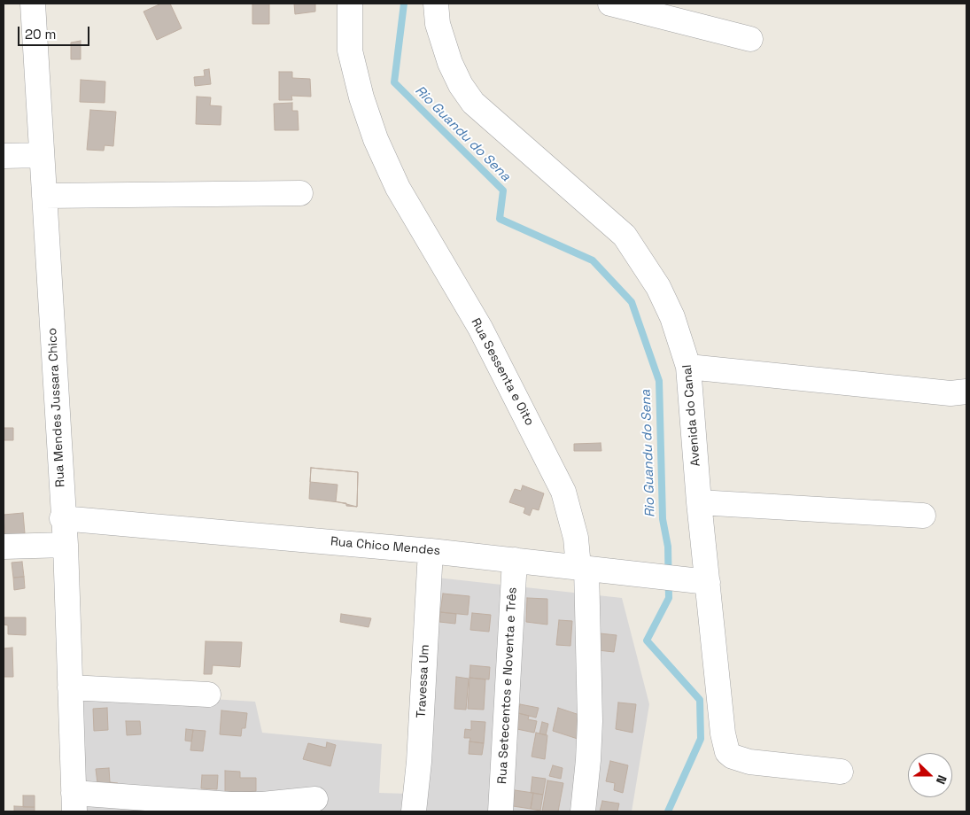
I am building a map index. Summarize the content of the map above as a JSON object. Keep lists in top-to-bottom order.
{
  "streets": {
    "street": [
      "Rua Sessenta e Oito",
      "Rua Mendes Jussara Chico",
      "Avenida do Canal",
      "Rua Chico Mendes",
      "Travessa Um",
      "Rua Setecentos e Noventa e Três"
    ]
  },
  "crossings": [
    ["Rua Sessenta e Oito", "Rua Chico Mendes"],
    ["Rua Mendes Jussara Chico", "Rua Chico Mendes"],
    ["Avenida do Canal", "Rua Chico Mendes"],
    ["Rua Chico Mendes", "Travessa Um"],
    ["Rua Chico Mendes", "Rua Setecentos e Noventa e Três"]
  ],
  "water": ["Rio Guandu do Sena"],
  "scale_bar": "20 m",
  "north": "right"
}
